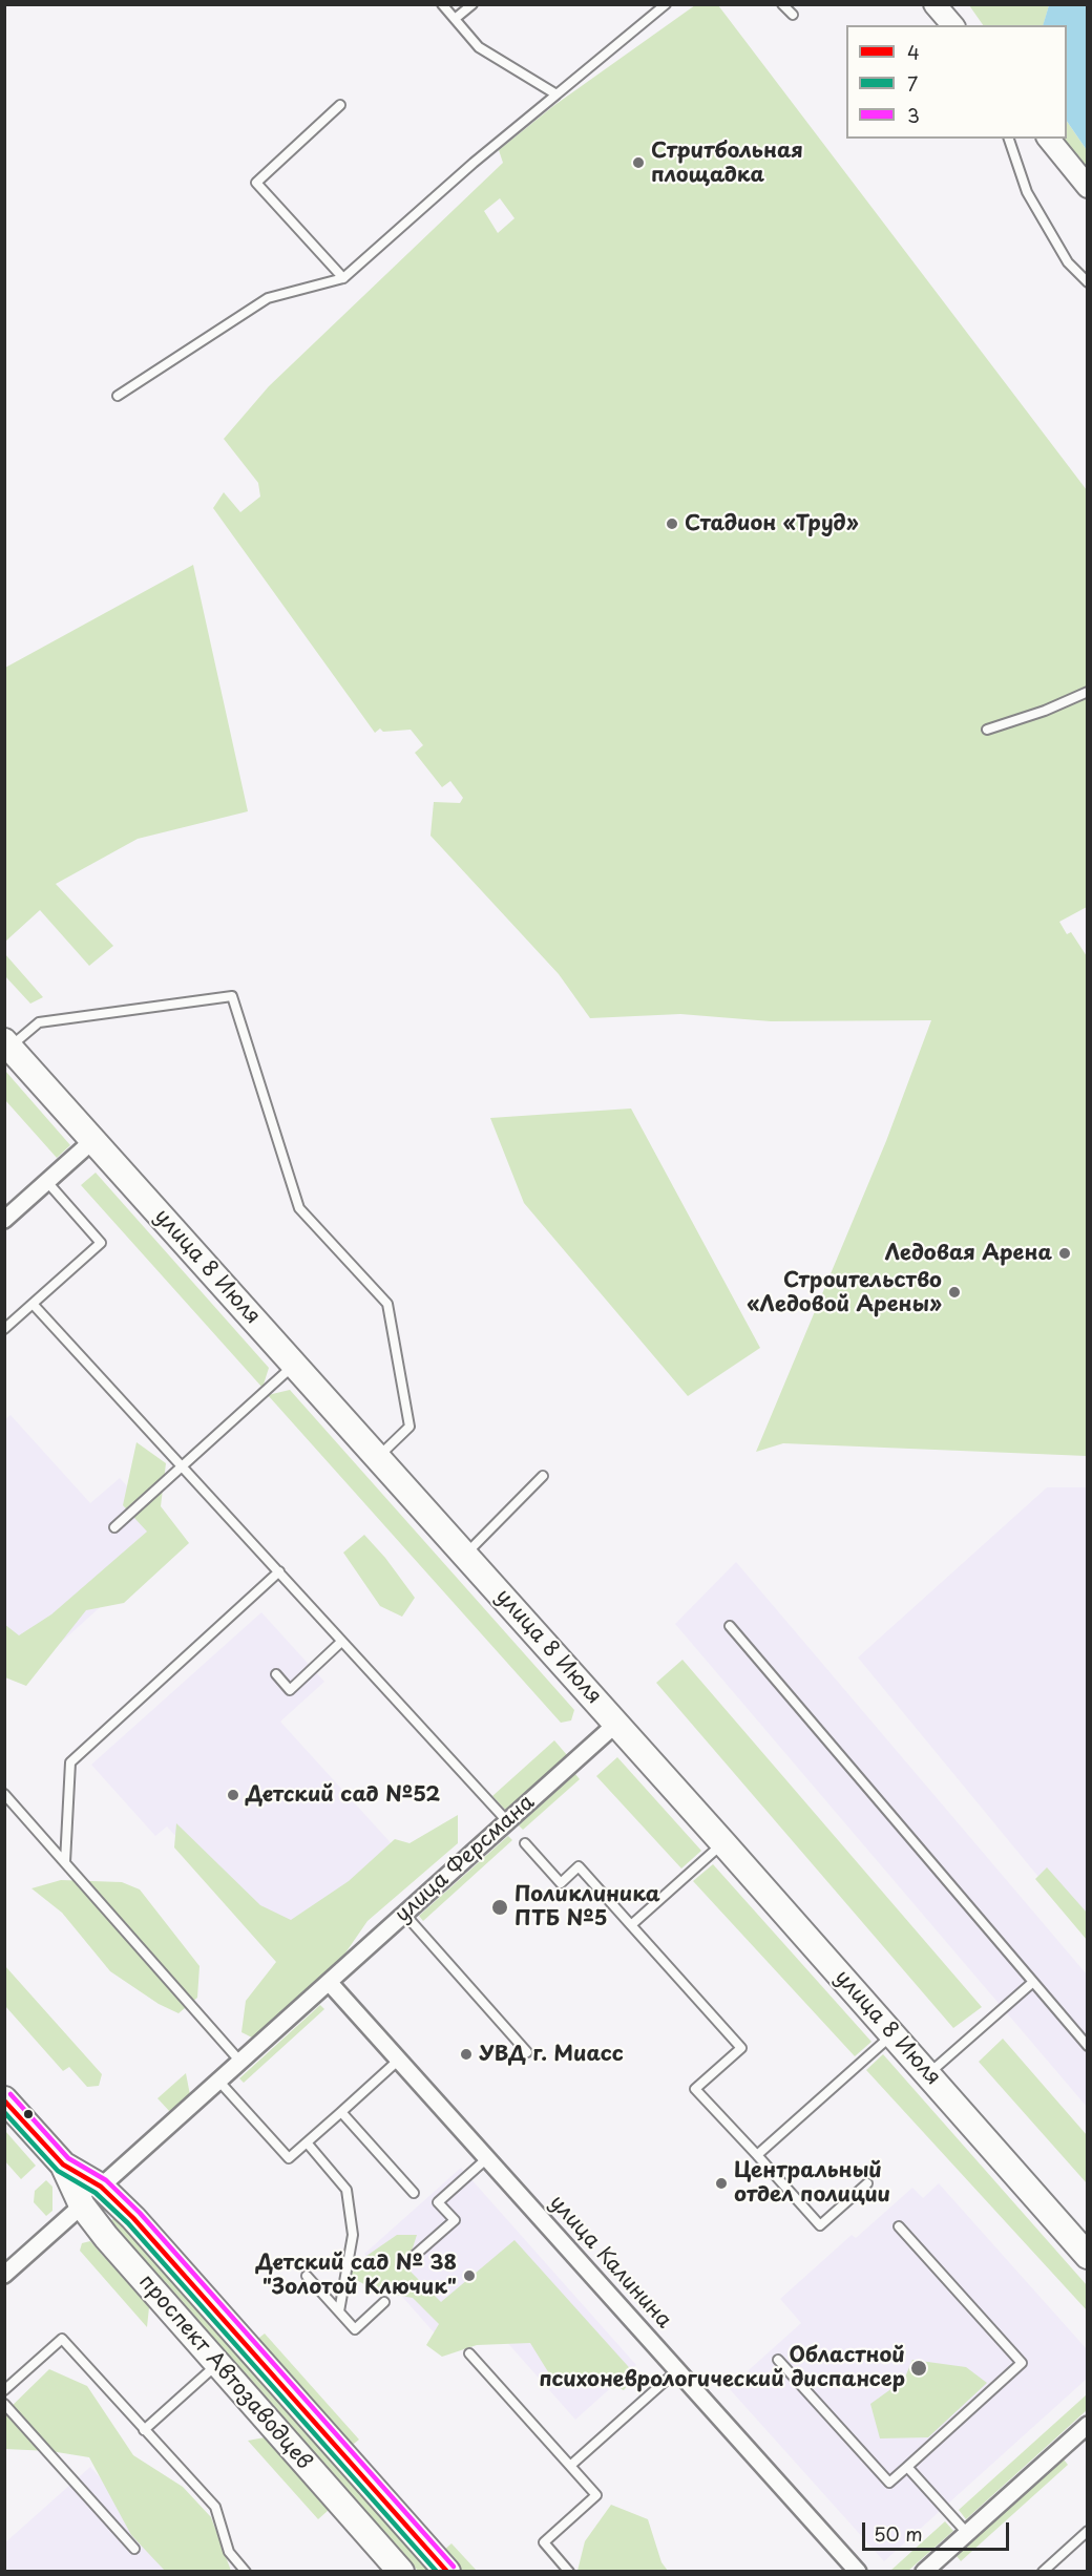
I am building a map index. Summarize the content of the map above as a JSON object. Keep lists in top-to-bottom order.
{
  "streets": {
    "main road": ["улица 8 Июля", "улица Ферсмана", "проспект Автозаводцев"],
    "street": ["улица Калинина"]
  },
  "crossings": [
    ["улица 8 Июля", "улица Ферсмана"],
    ["улица Ферсмана", "улица Калинина"],
    ["улица Ферсмана", "проспект Автозаводцев"]
  ],
  "places": [
    "Стритбольная площадка",
    "Стадион «Труд»",
    "Ледовая Арена",
    "Строительство «Ледовой Арены»",
    "Детский сад №52",
    "Поликлиника ПТБ №5",
    "УВД г. Миасс",
    "Центральный отдел полиции",
    "Детский сад № 38 \"Золотой Ключик\"",
    "Областной психоневрологический диспансер"
  ],
  "lines": ["transit line 3", "transit line 4", "transit line 7"],
  "legend": ["4", "7", "3"],
  "scale_bar": "50 m"
}
